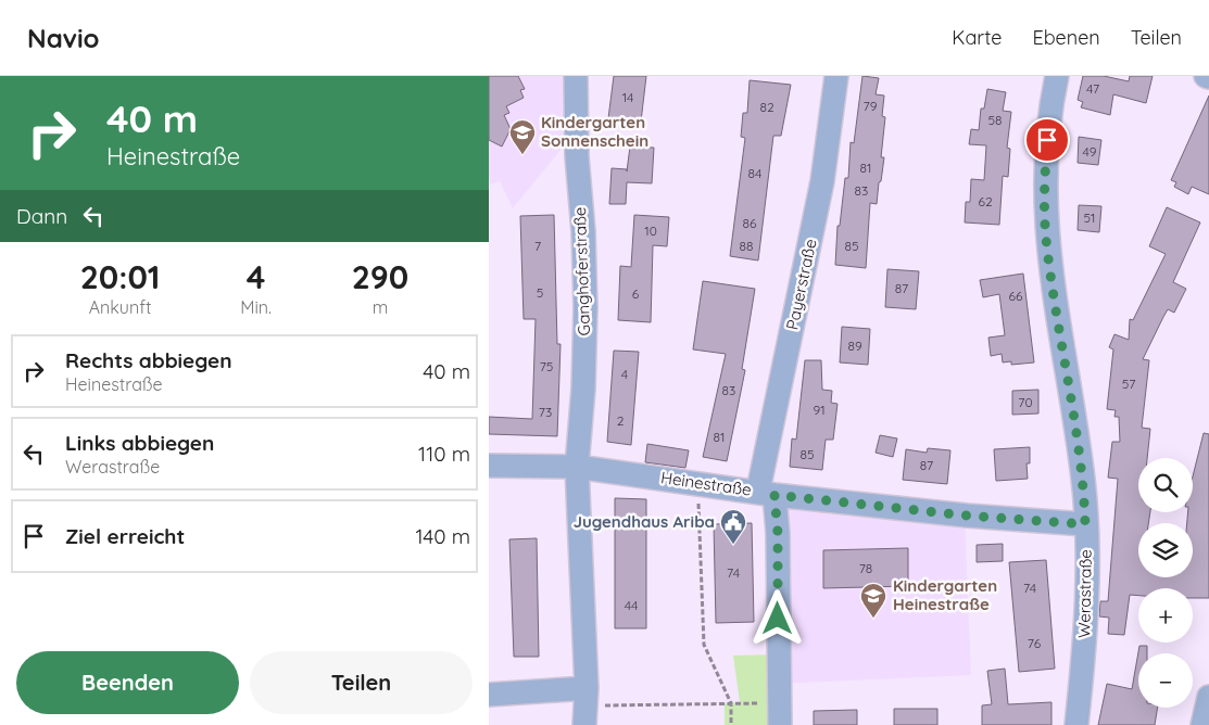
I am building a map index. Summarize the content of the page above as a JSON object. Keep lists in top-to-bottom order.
{
  "streets": {
    "street": [
      "Ganghoferstraße",
      "Payerstraße",
      "Heinestraße",
      "Werastraße"
    ]
  },
  "crossings": [
    ["Ganghoferstraße", "Heinestraße"],
    ["Payerstraße", "Heinestraße"],
    ["Heinestraße", "Werastraße"]
  ],
  "places": {
    "school or university": ["Kindergarten Sonnenschein", "Kindergarten Heinestraße"],
    "public building": ["Jugendhaus Ariba"]
  },
  "house_numbers": [
    "47",
    "14",
    "79",
    "82",
    "58",
    "49",
    "81",
    "84",
    "83",
    "62",
    "51",
    "86",
    "10",
    "7",
    "88",
    "85",
    "87",
    "5",
    "6",
    "66",
    "89",
    "75",
    "4",
    "57",
    "83",
    "70",
    "91",
    "73",
    "2",
    "81",
    "85",
    "87",
    "78",
    "74",
    "74",
    "44",
    "76"
  ],
  "page": {
    "header": "Navio",
    "nav": ["Karte", "Ebenen", "Teilen"],
    "turn": ["40 m", "Heinestraße"],
    "then": "Dann",
    "eta": [
      "20:01",
      "Ankunft",
      "4",
      "Min.",
      "290",
      "m"
    ],
    "list": [
      {
        "name": "Rechts abbiegen",
        "note": "Heinestraße",
        "value": "40 m"
      },
      {
        "name": "Links abbiegen",
        "note": "Werastraße",
        "value": "110 m"
      },
      {
        "name": "Ziel erreicht",
        "value": "140 m"
      }
    ],
    "map_buttons": ["+", "−"],
    "buttons": ["Beenden", "Teilen"]
  }
}
